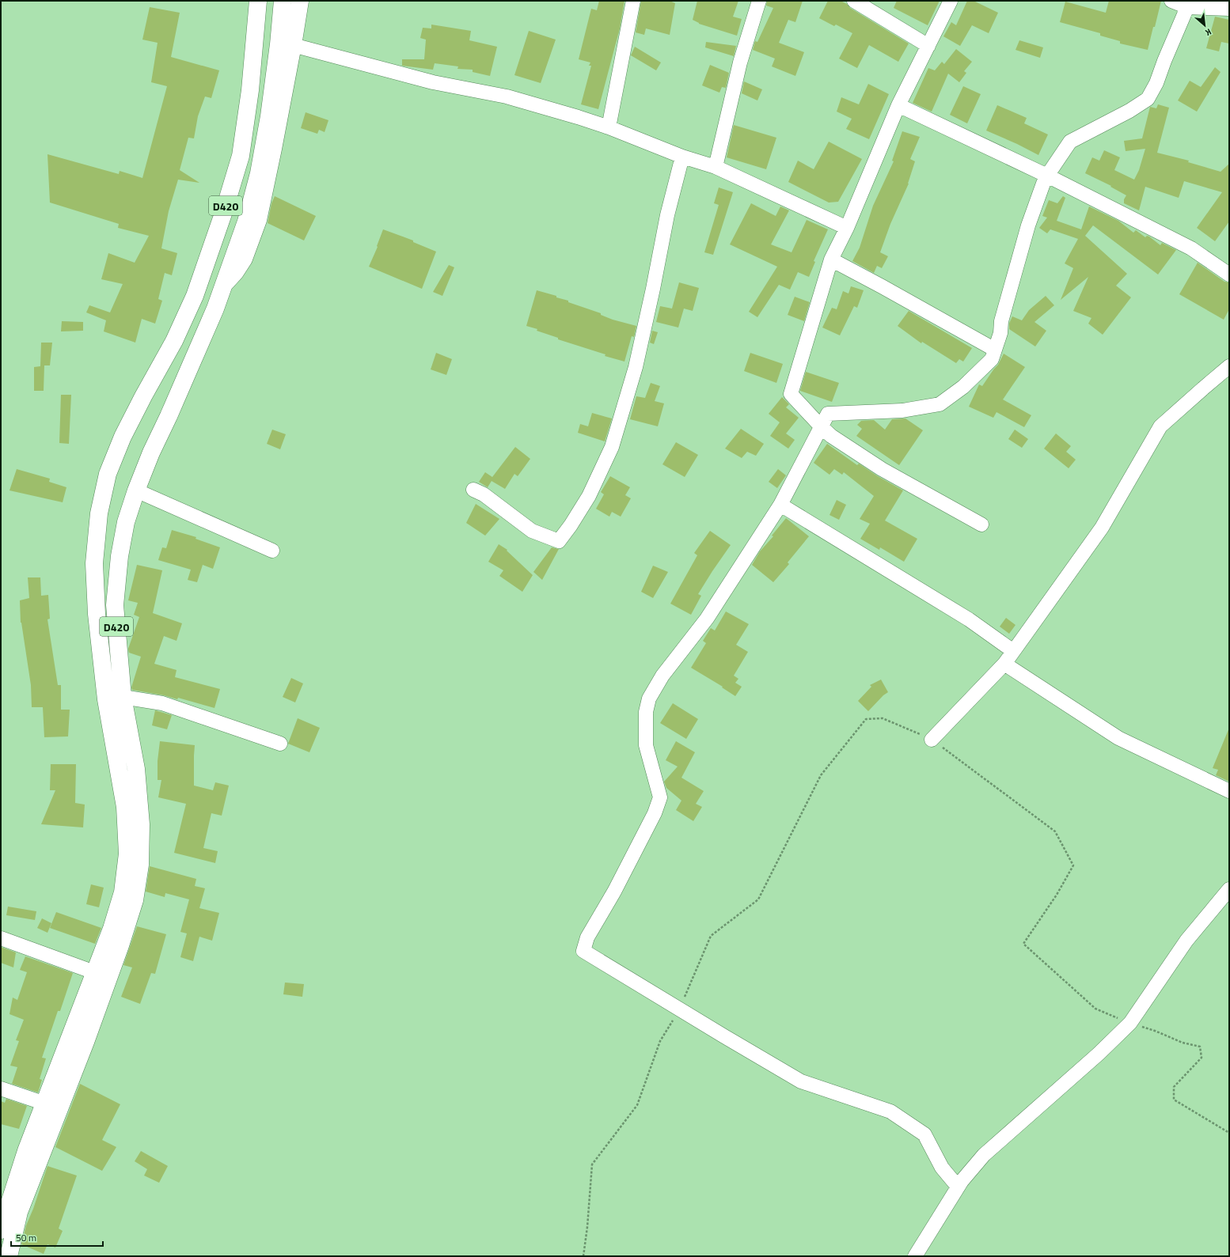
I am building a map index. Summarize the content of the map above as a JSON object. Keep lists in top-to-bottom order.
{
  "streets": {
    "main road": ["D420"]
  },
  "scale_bar": "50 m",
  "north": "bottom right"
}
